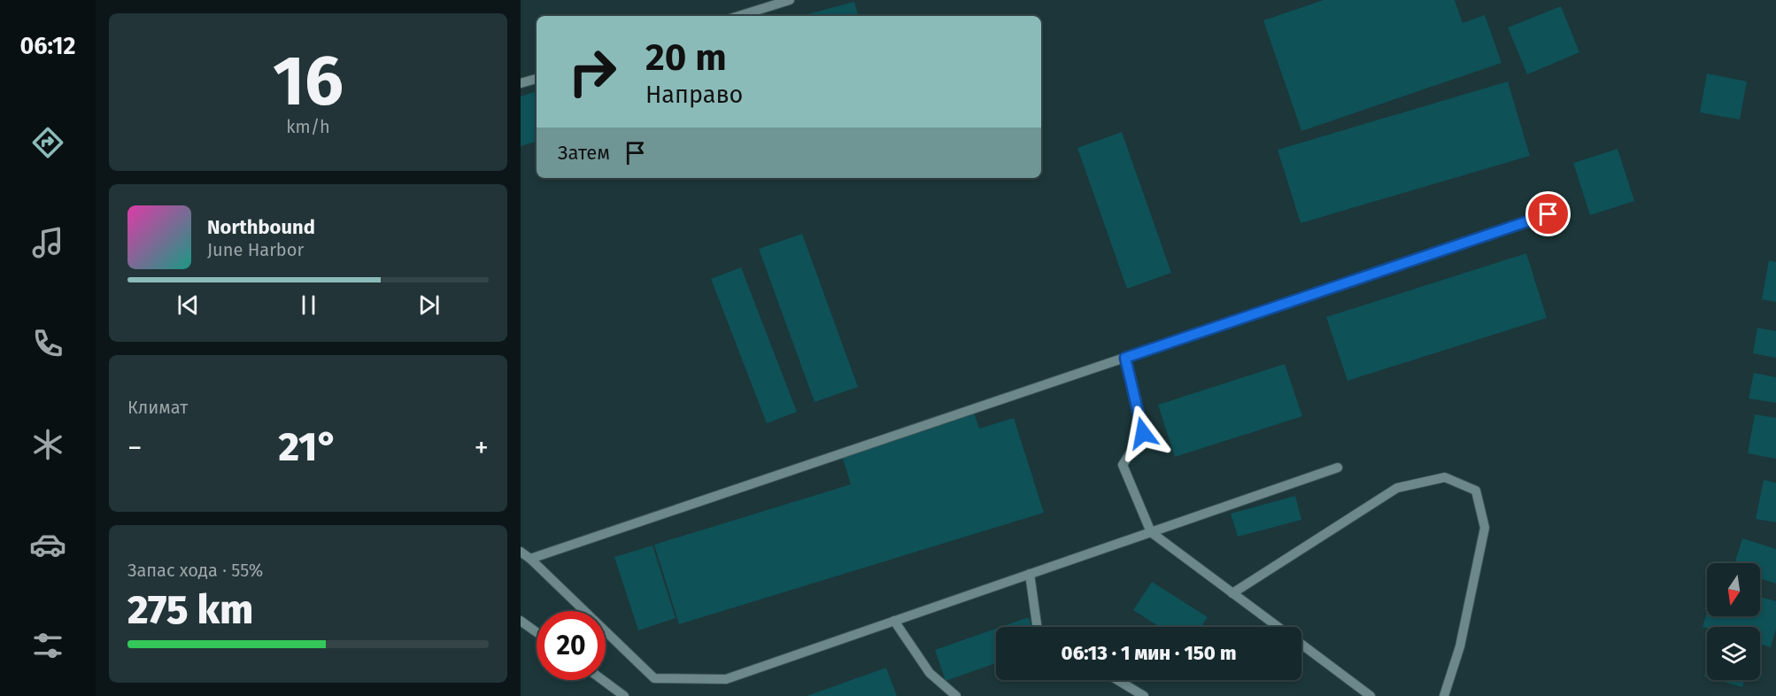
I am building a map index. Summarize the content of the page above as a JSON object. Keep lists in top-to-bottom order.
{
  "north": "bottom",
  "page": {
    "tabs": "06:12",
    "tile": [
      ["16", "km/h"],
      "Климат",
      ["Запас хода · 55%", "275 km"]
    ],
    "turn": ["20 m", "Направо"],
    "then": "Затем",
    "song": ["Northbound", "June Harbor"],
    "heat": ["−", "21°", "+"],
    "limit": "20",
    "trip": "06:13 · 1 мин · 150 m"
  }
}
